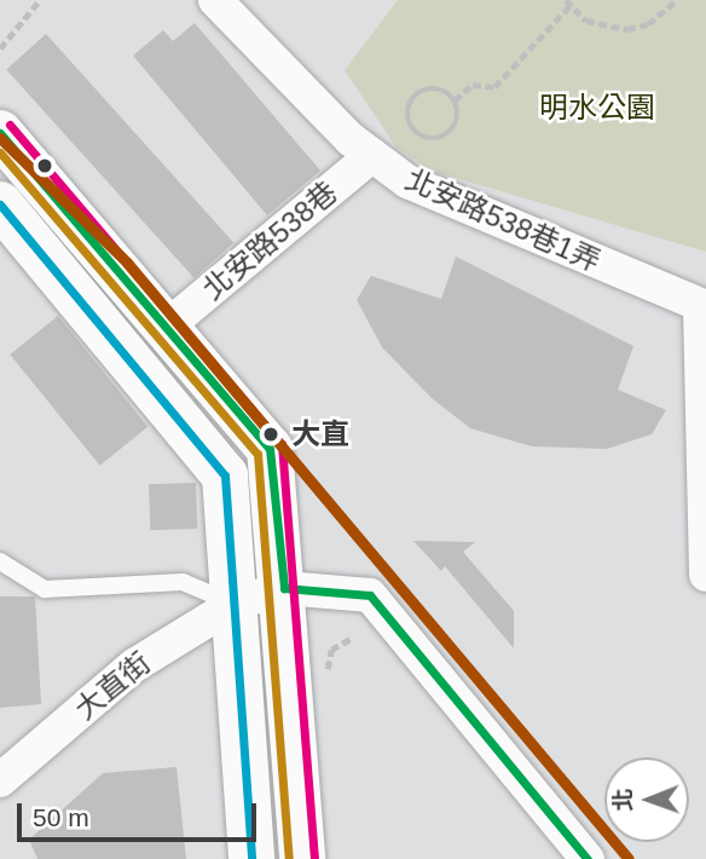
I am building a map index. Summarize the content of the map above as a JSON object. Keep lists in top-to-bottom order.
{
  "streets": {
    "street": ["北安路538巷1弄", "北安路538巷", "大直街"]
  },
  "crossings": [
    ["北安路538巷1弄", "北安路538巷"]
  ],
  "parks": ["明水公園"],
  "places": ["大直"],
  "scale_bar": "50 m",
  "north": "left"
}
